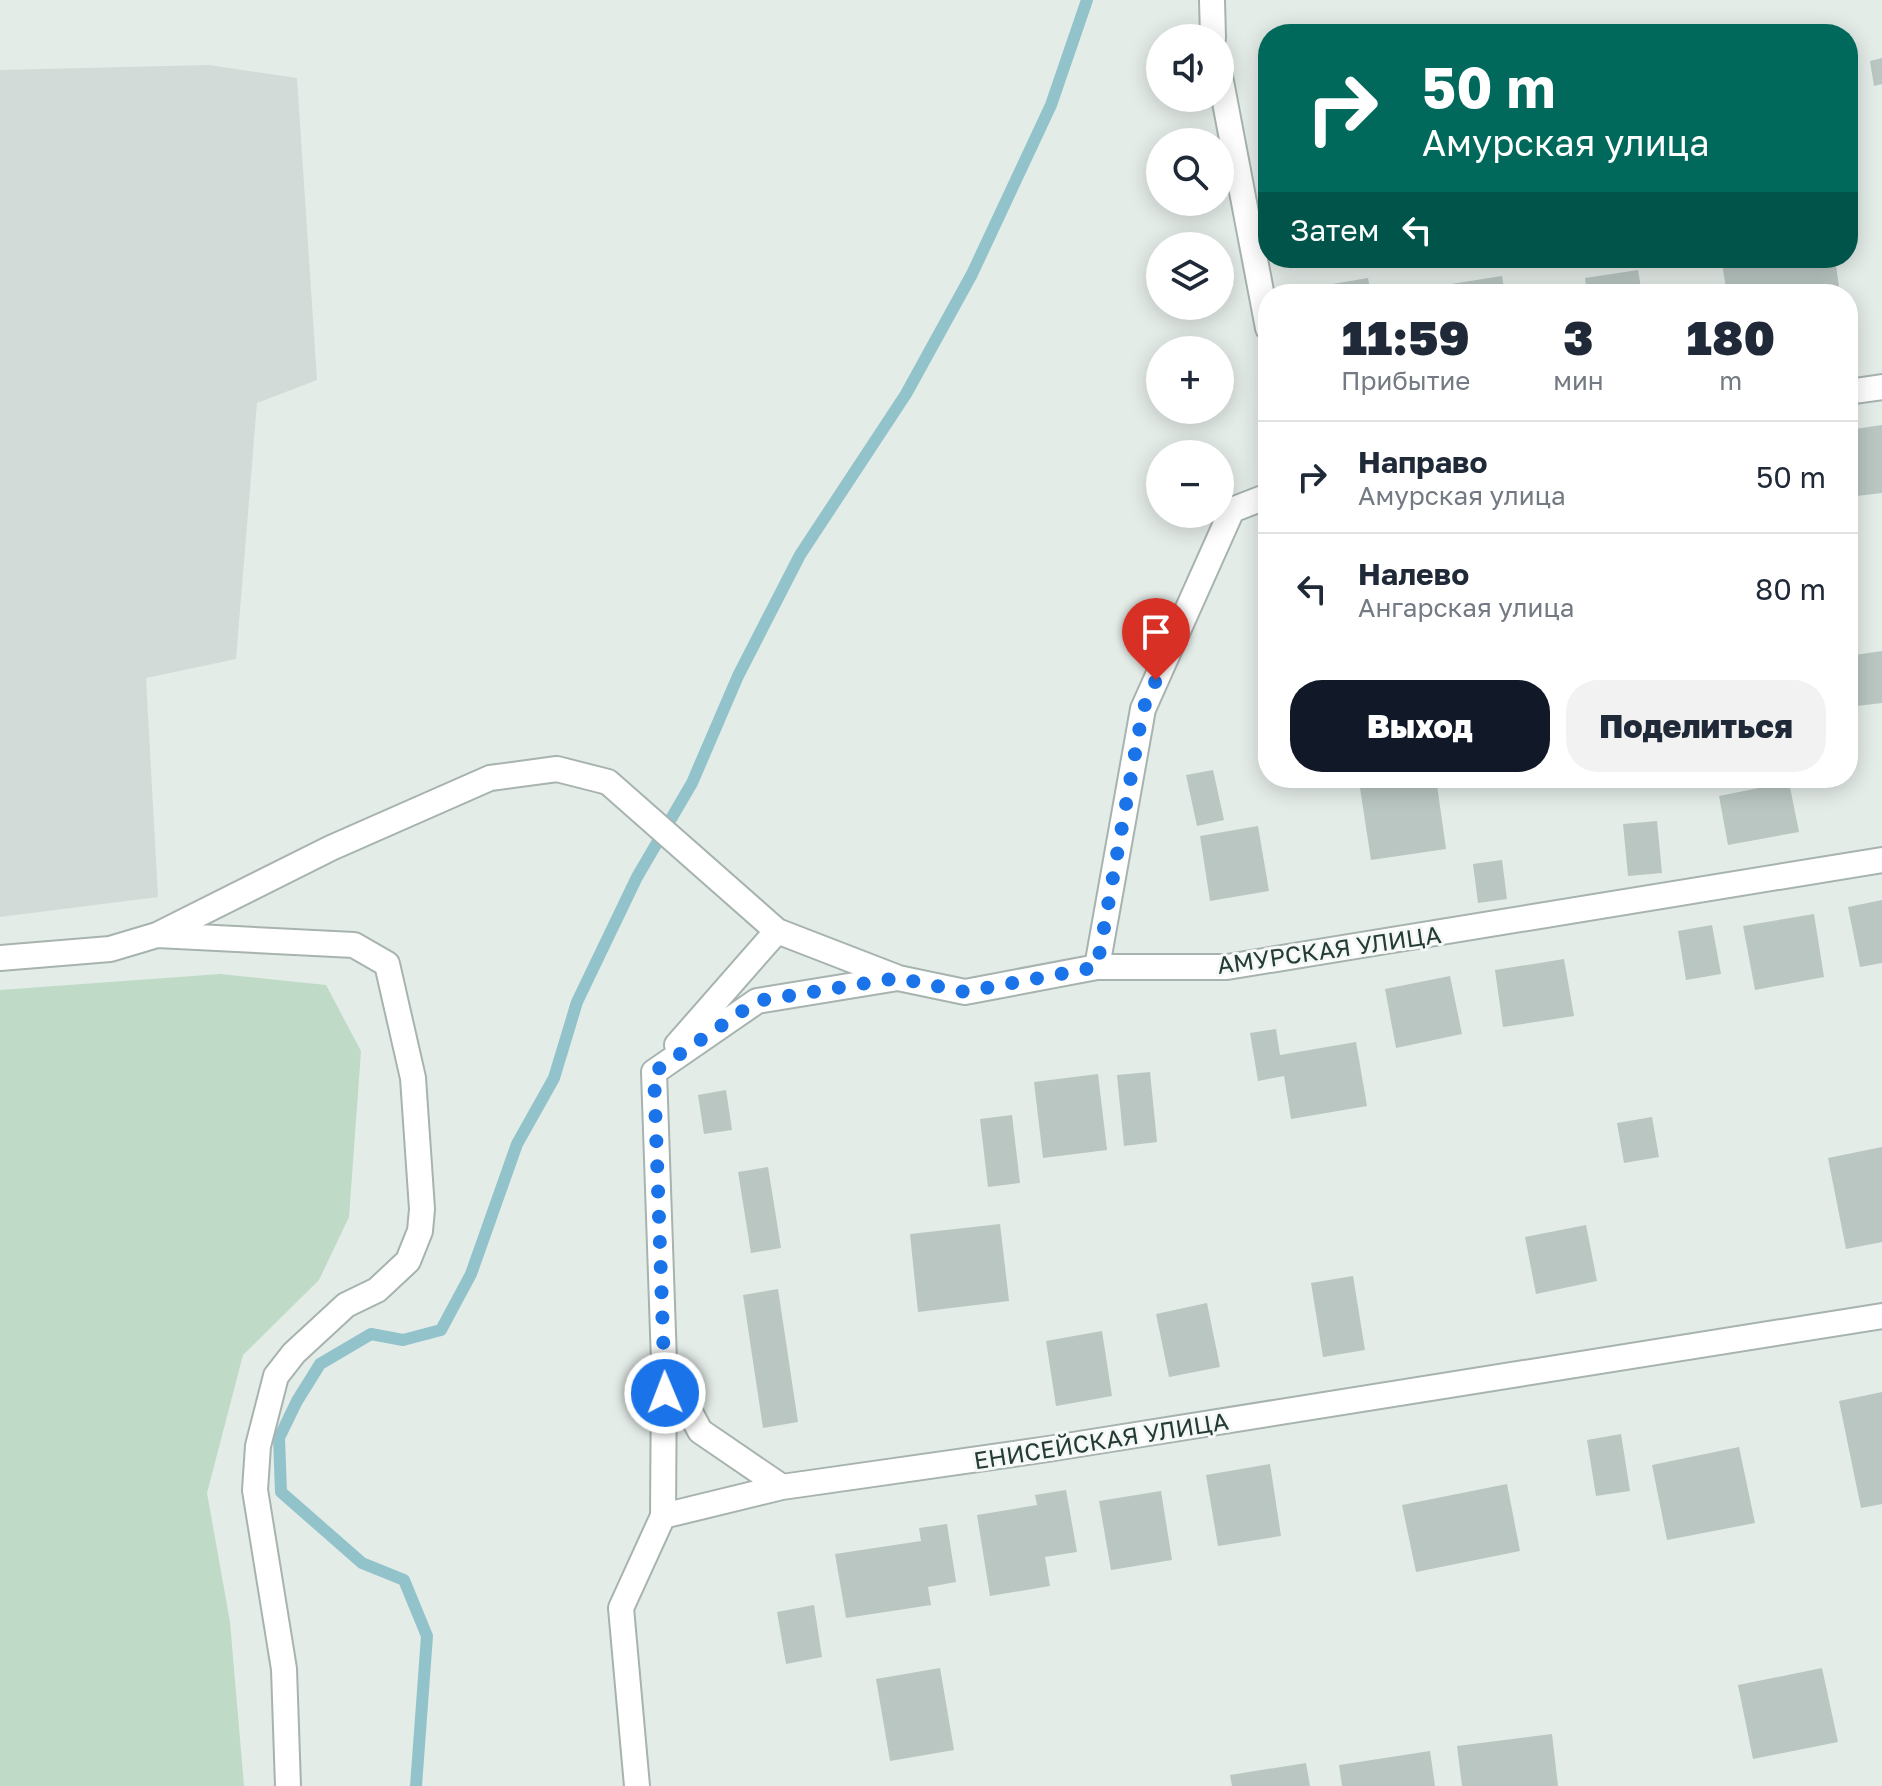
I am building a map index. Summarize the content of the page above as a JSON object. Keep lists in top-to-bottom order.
{
  "streets": {
    "street": ["АМУРСКАЯ УЛИЦА", "ЕНИСЕЙСКАЯ УЛИЦА"]
  },
  "page": {
    "map_buttons": ["+", "−"],
    "turn": ["50 m", "Амурская улица"],
    "then": "Затем",
    "eta": [
      "11:59",
      "Прибытие",
      "3",
      "мин",
      "180",
      "m"
    ],
    "list": [
      {
        "name": "Направо",
        "note": "Амурская улица",
        "value": "50 m"
      },
      {
        "name": "Налево",
        "note": "Ангарская улица",
        "value": "80 m"
      }
    ],
    "buttons": ["Выход", "Поделиться"]
  }
}
